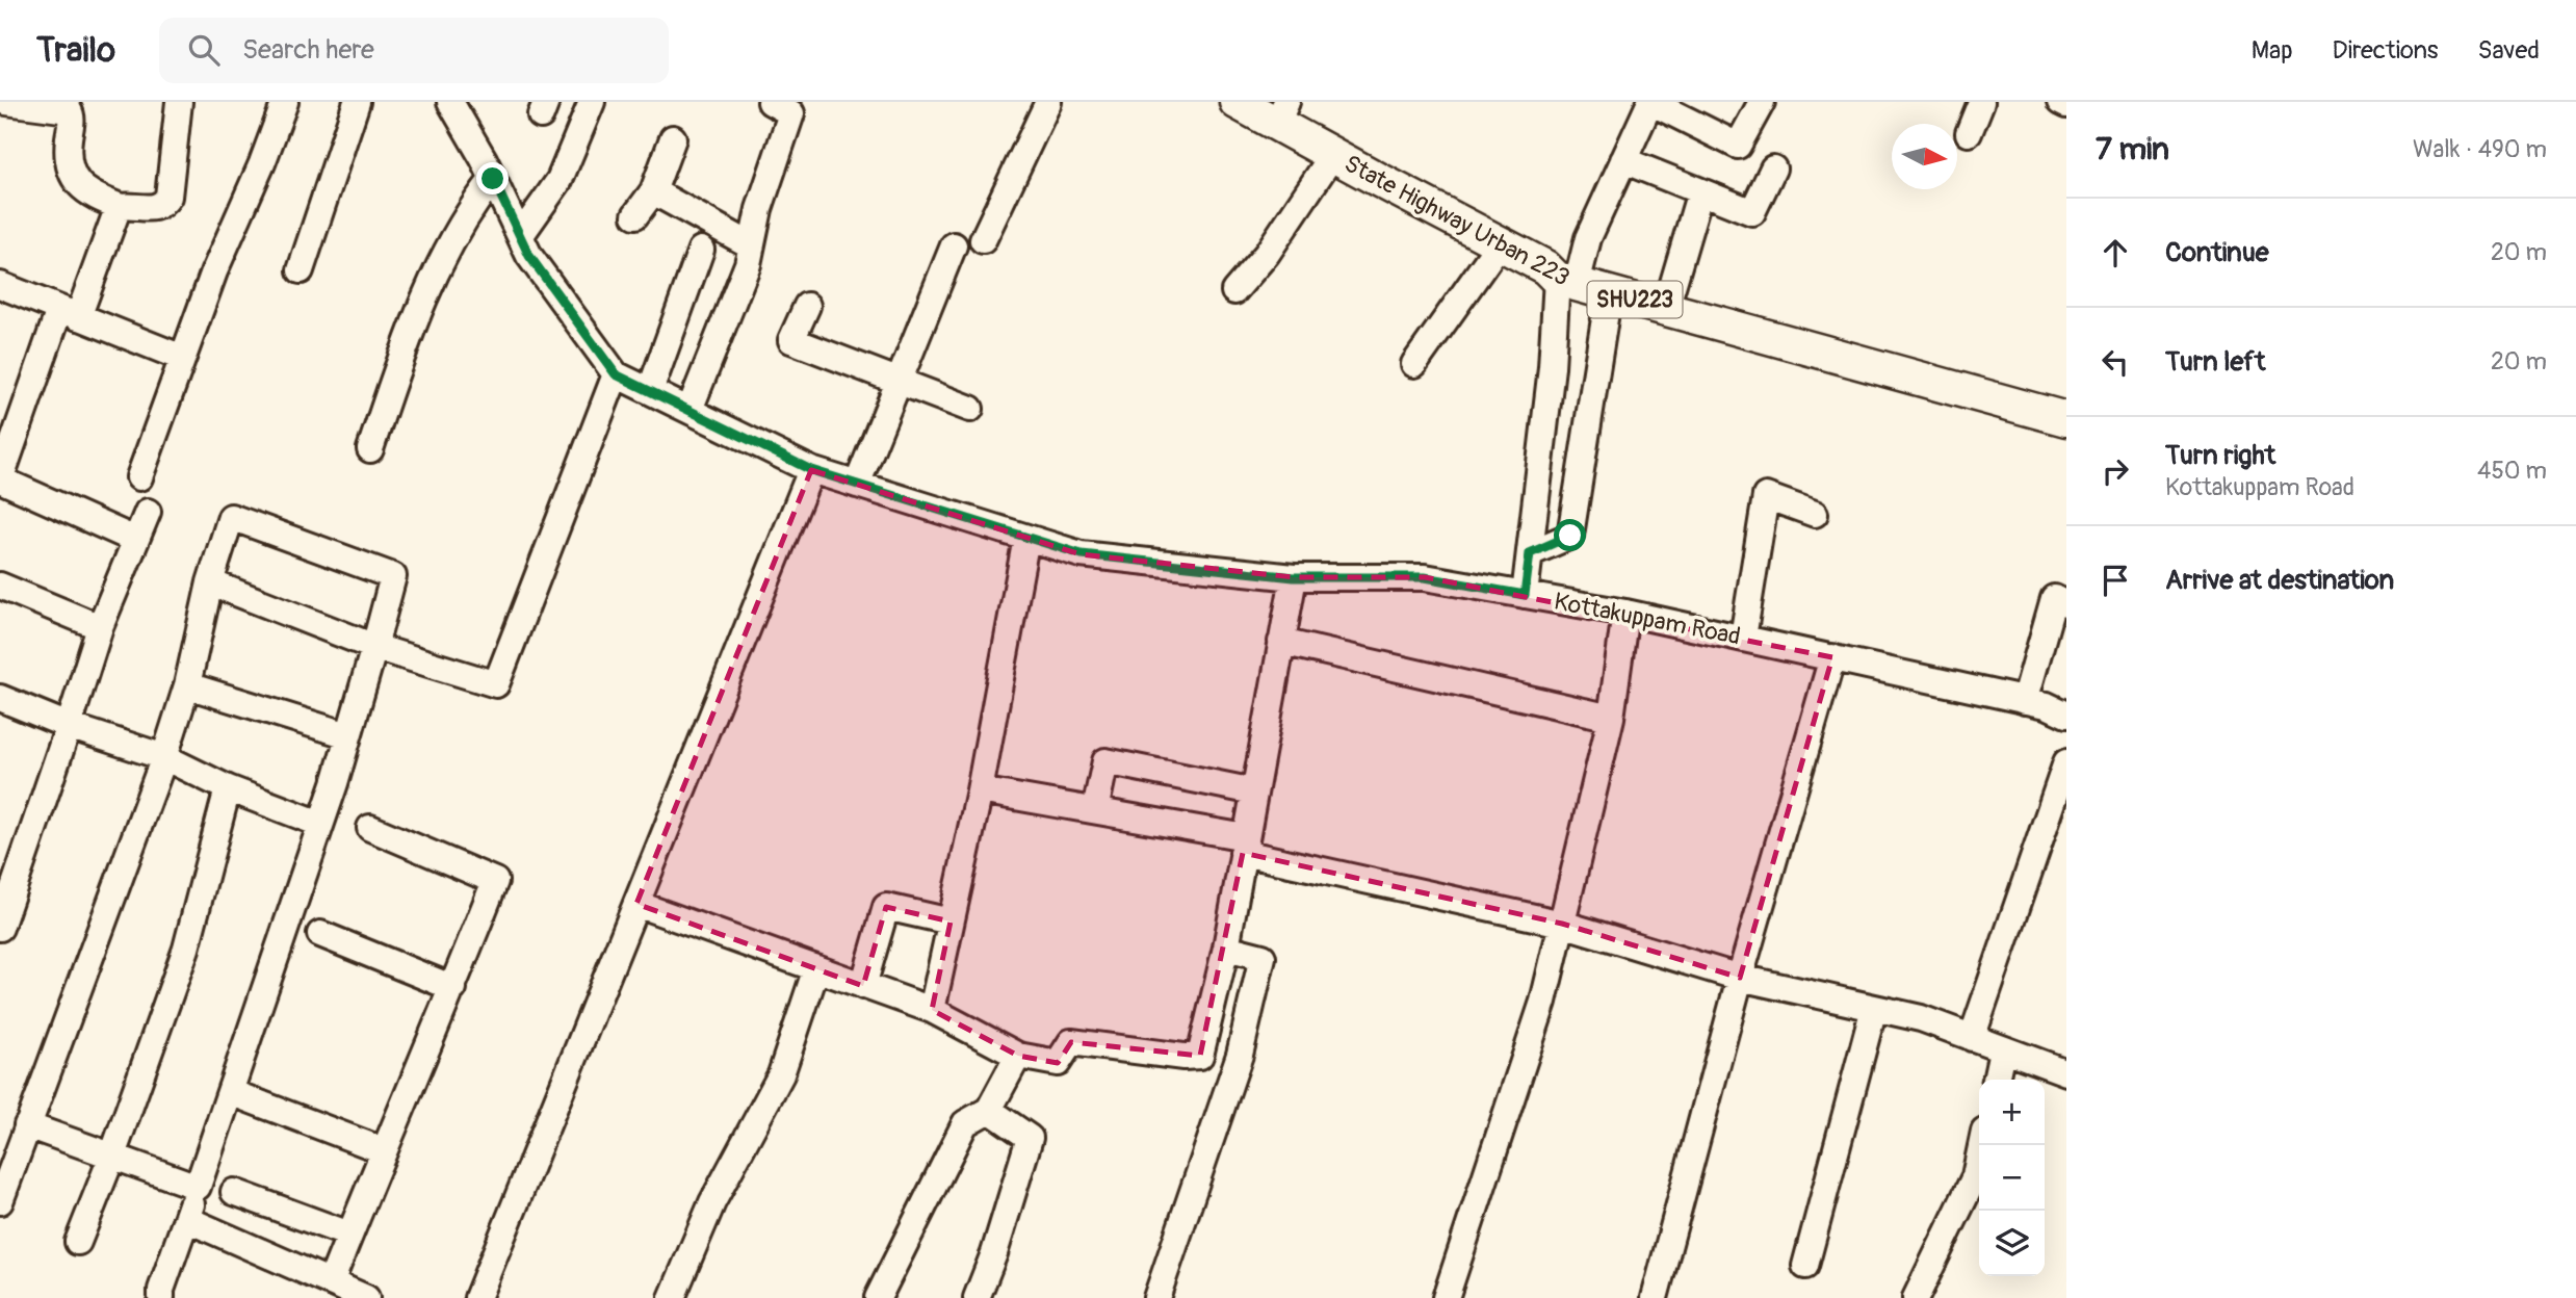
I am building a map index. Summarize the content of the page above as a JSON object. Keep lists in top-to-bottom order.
{
  "streets": {
    "main road": ["State Highway Urban 223", "SHU223"],
    "street": ["Kottakuppam Road"]
  },
  "north": "right",
  "page": {
    "header": "Trailo",
    "search": "Search here",
    "nav": ["Map", "Directions", "Saved"],
    "heading": ["7 min", "Walk · 490 m"],
    "list": [
      ["Continue", "20 m"],
      ["Turn left", "20 m"],
      ["Turn right", "Kottakuppam Road", "450 m"],
      "Arrive at destination"
    ],
    "map_buttons": ["+", "−"]
  }
}
